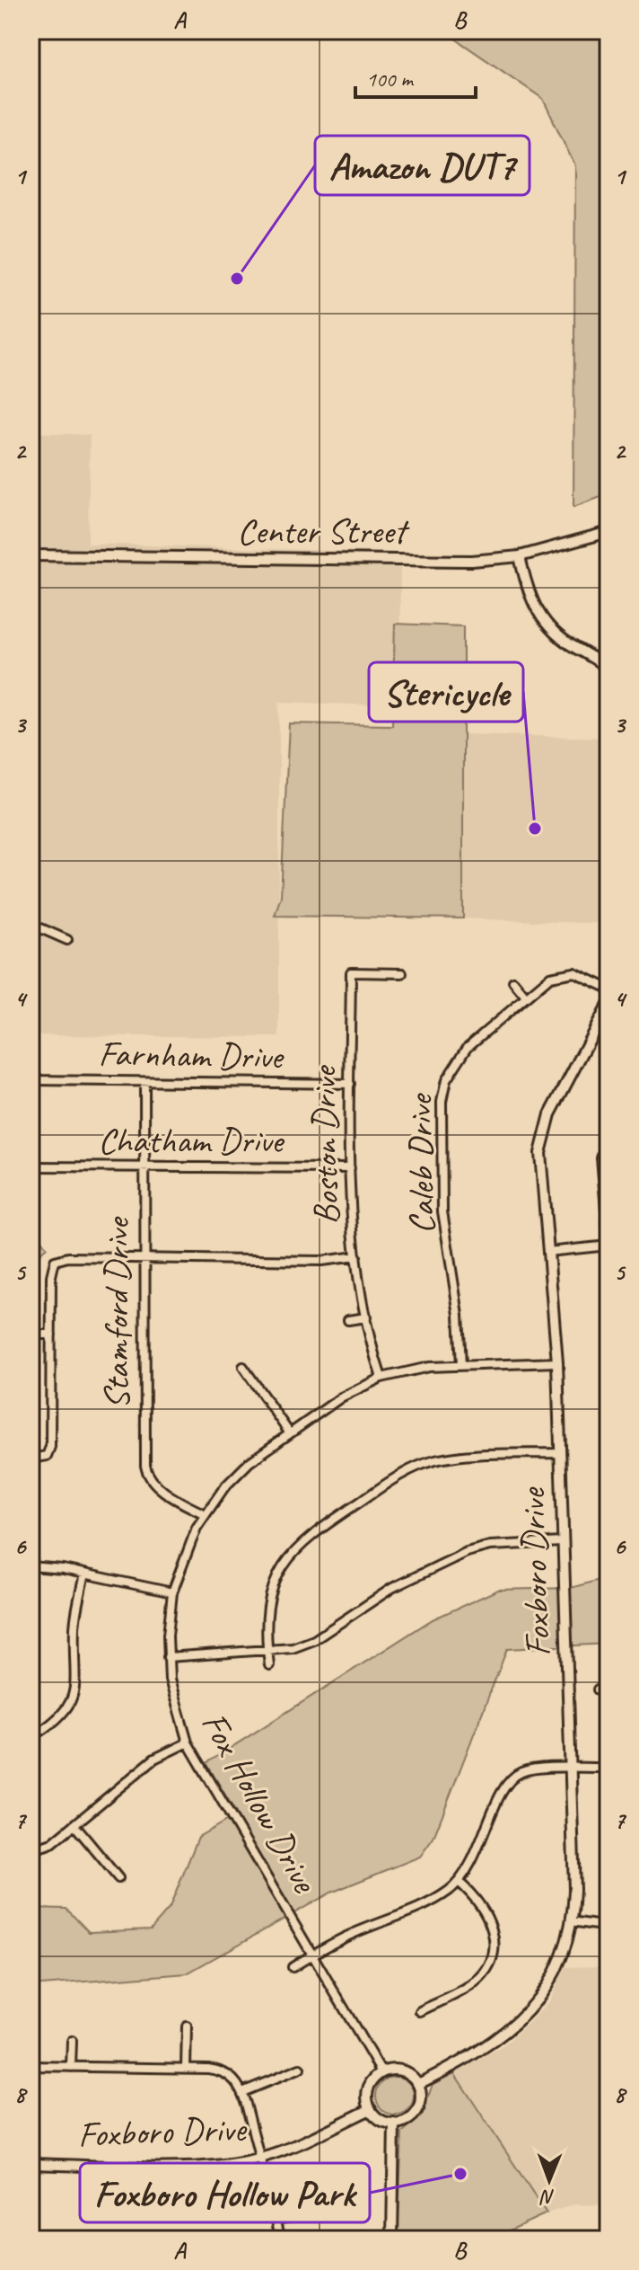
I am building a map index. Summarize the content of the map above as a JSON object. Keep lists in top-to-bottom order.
{
  "streets": {
    "street": [
      "Center Street",
      "Farnham Drive",
      "Chatham Drive",
      "Boston Drive",
      "Caleb Drive",
      "Stamford Drive",
      "Foxboro Drive",
      "Fox Hollow Drive"
    ]
  },
  "crossings": [
    ["Farnham Drive", "Boston Drive"],
    ["Farnham Drive", "Stamford Drive"],
    ["Chatham Drive", "Boston Drive"],
    ["Chatham Drive", "Stamford Drive"],
    ["Boston Drive", "Fox Hollow Drive"],
    ["Caleb Drive", "Fox Hollow Drive"],
    ["Stamford Drive", "Fox Hollow Drive"],
    ["Foxboro Drive", "Fox Hollow Drive"]
  ],
  "places": ["Amazon DUT7", "Stericycle", "Foxboro Hollow Park"],
  "scale_bar": "100 m",
  "north": "bottom",
  "grid": {
    "columns": ["A", "B"],
    "rows": [
      "1",
      "2",
      "3",
      "4",
      "5",
      "6",
      "7",
      "8"
    ]
  }
}
